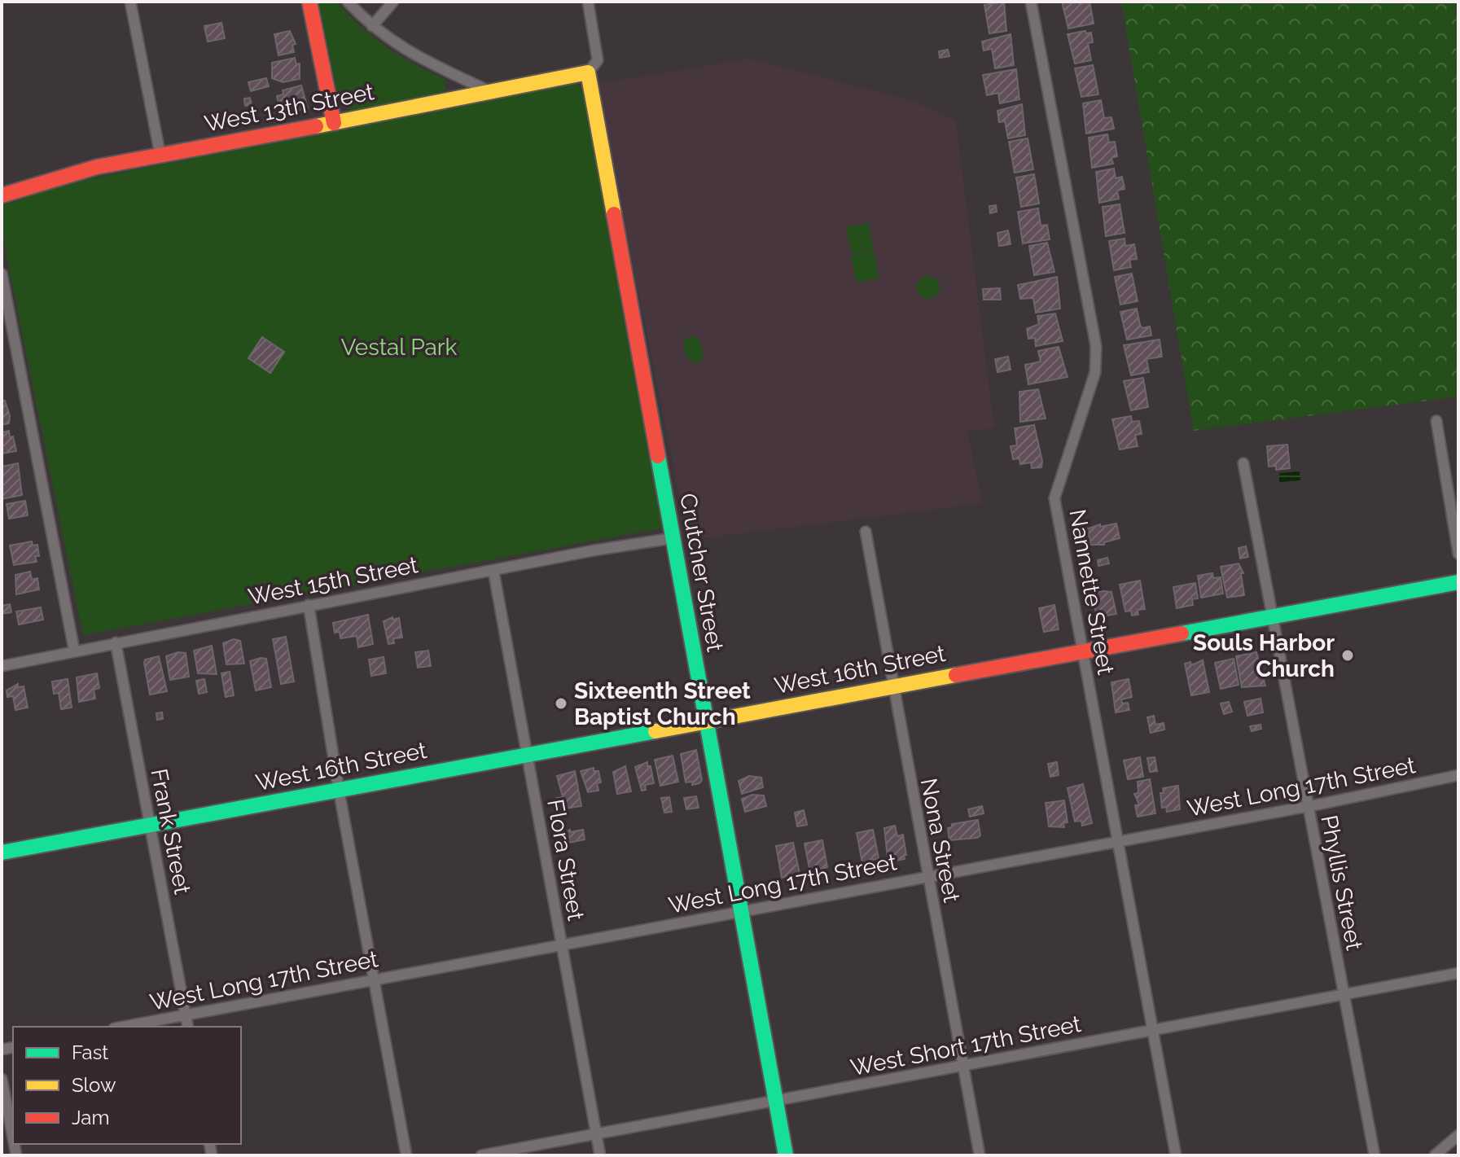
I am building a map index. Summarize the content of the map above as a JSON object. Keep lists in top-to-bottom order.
{
  "streets": {
    "street": [
      "West 13th Street",
      "Crutcher Street",
      "West 15th Street",
      "Nannette Street",
      "West 16th Street",
      "West Long 17th Street",
      "Frank Street",
      "Nona Street",
      "Flora Street",
      "Phyllis Street",
      "West Short 17th Street"
    ]
  },
  "crossings": [
    ["West 13th Street", "Crutcher Street"],
    ["Crutcher Street", "West 15th Street"],
    ["Crutcher Street", "West 16th Street"],
    ["Crutcher Street", "West Long 17th Street"],
    ["Crutcher Street", "West Short 17th Street"],
    ["West 15th Street", "Frank Street"],
    ["West 15th Street", "Flora Street"],
    ["Nannette Street", "West 16th Street"],
    ["Nannette Street", "West Long 17th Street"],
    ["Nannette Street", "West Short 17th Street"],
    ["West 16th Street", "Frank Street"],
    ["West 16th Street", "Nona Street"],
    ["West 16th Street", "Flora Street"],
    ["West 16th Street", "Phyllis Street"],
    ["West Long 17th Street", "Frank Street"],
    ["West Long 17th Street", "Nona Street"],
    ["West Long 17th Street", "Flora Street"],
    ["West Long 17th Street", "Phyllis Street"],
    ["Nona Street", "West Short 17th Street"],
    ["Flora Street", "West Short 17th Street"],
    ["Phyllis Street", "West Short 17th Street"]
  ],
  "parks": ["Vestal Park"],
  "places": ["Souls Harbor Church", "Sixteenth Street Baptist Church"],
  "legend": ["Fast", "Slow", "Jam"]
}
